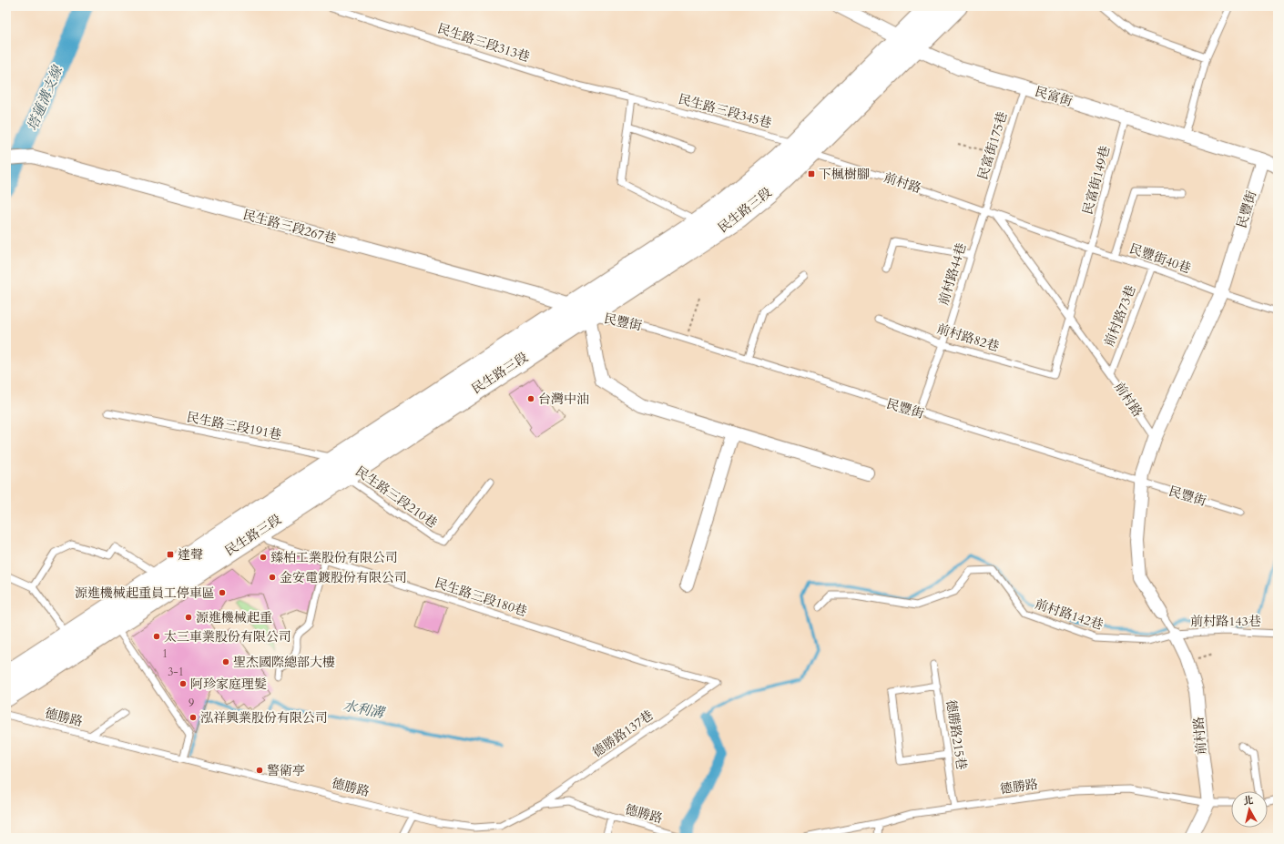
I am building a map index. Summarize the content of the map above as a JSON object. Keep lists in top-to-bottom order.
{
  "streets": {
    "main road": ["民生路三段"],
    "street": [
      "民富街",
      "前村路",
      "民豐街",
      "民生路三段267巷"
    ],
    "lane": [
      "民生路三段313巷",
      "民生路三段345巷",
      "民富街175巷",
      "民富街149巷",
      "民豐街40巷",
      "前村路44巷",
      "前村路73巷",
      "前村路82巷",
      "民生路三段191巷",
      "民生路三段210巷",
      "民生路三段180巷",
      "前村路142巷",
      "前村路143巷",
      "德勝路",
      "德勝路137巷",
      "德勝路215巷"
    ]
  },
  "crossings": [
    ["民生路三段313巷", "民生路三段345巷"],
    ["民富街", "民富街175巷"],
    ["民富街", "民富街149巷"],
    ["民富街", "民豐街"],
    ["民富街", "民生路三段"],
    ["民生路三段345巷", "前村路"],
    ["民生路三段345巷", "民生路三段"],
    ["民富街175巷", "前村路"],
    ["民富街175巷", "前村路44巷"],
    ["民富街149巷", "前村路"],
    ["民富街149巷", "民豐街40巷"],
    ["民富街149巷", "前村路82巷"],
    ["前村路", "民豐街"],
    ["前村路", "民生路三段"],
    ["前村路", "民豐街40巷"],
    ["前村路", "前村路44巷"],
    ["前村路", "前村路73巷"],
    ["前村路", "前村路142巷"],
    ["前村路", "前村路143巷"],
    ["前村路", "德勝路"],
    ["民豐街", "民生路三段"],
    ["民豐街", "民生路三段267巷"],
    ["民豐街", "民豐街40巷"],
    ["民豐街", "前村路44巷"],
    ["民生路三段", "民生路三段267巷"],
    ["民生路三段", "民生路三段191巷"],
    ["民生路三段", "民生路三段210巷"],
    ["民生路三段", "民生路三段180巷"],
    ["民豐街40巷", "前村路73巷"],
    ["前村路44巷", "前村路82巷"],
    ["民生路三段191巷", "民生路三段210巷"],
    ["民生路三段180巷", "德勝路137巷"],
    ["前村路142巷", "前村路143巷"],
    ["德勝路", "德勝路137巷"],
    ["德勝路", "德勝路215巷"]
  ],
  "water": ["塔蓮溝支線", "水利溝"],
  "places": {
    "transit": ["下楓樹腳", "達聲"],
    "other": [
      "台灣中油",
      "臻柏工業股份有限公司",
      "金安電鍍股份有限公司",
      "源進機械起重員工停車區",
      "源進機械起重",
      "太三車業股份有限公司",
      "聖杰國際總部大樓",
      "阿珍家庭理髮",
      "泓祥興業股份有限公司",
      "警衛亭"
    ]
  },
  "house_numbers": ["1", "3-1", "9"],
  "north": "top"
}
